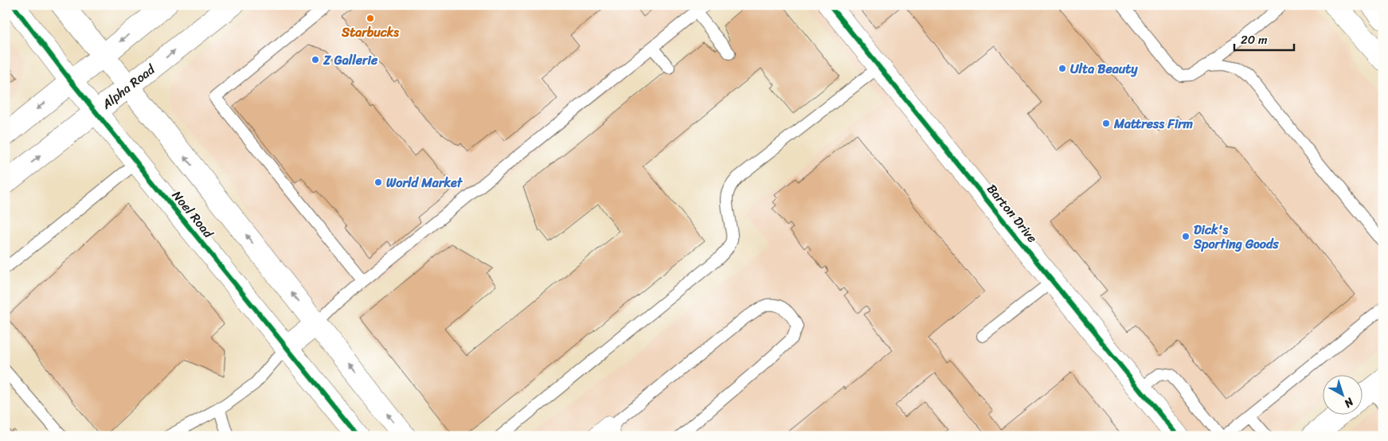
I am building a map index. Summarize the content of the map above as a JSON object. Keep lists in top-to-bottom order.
{
  "streets": {
    "main road": ["Alpha Road", "Barton Drive", "Noel Road"]
  },
  "crossings": [
    ["Alpha Road", "Noel Road"]
  ],
  "places": [
    "Starbucks",
    "Z Gallerie",
    "Ulta Beauty",
    "Mattress Firm",
    "World Market",
    "Dick's Sporting Goods"
  ],
  "scale_bar": "20 m",
  "north": "bottom right"
}
